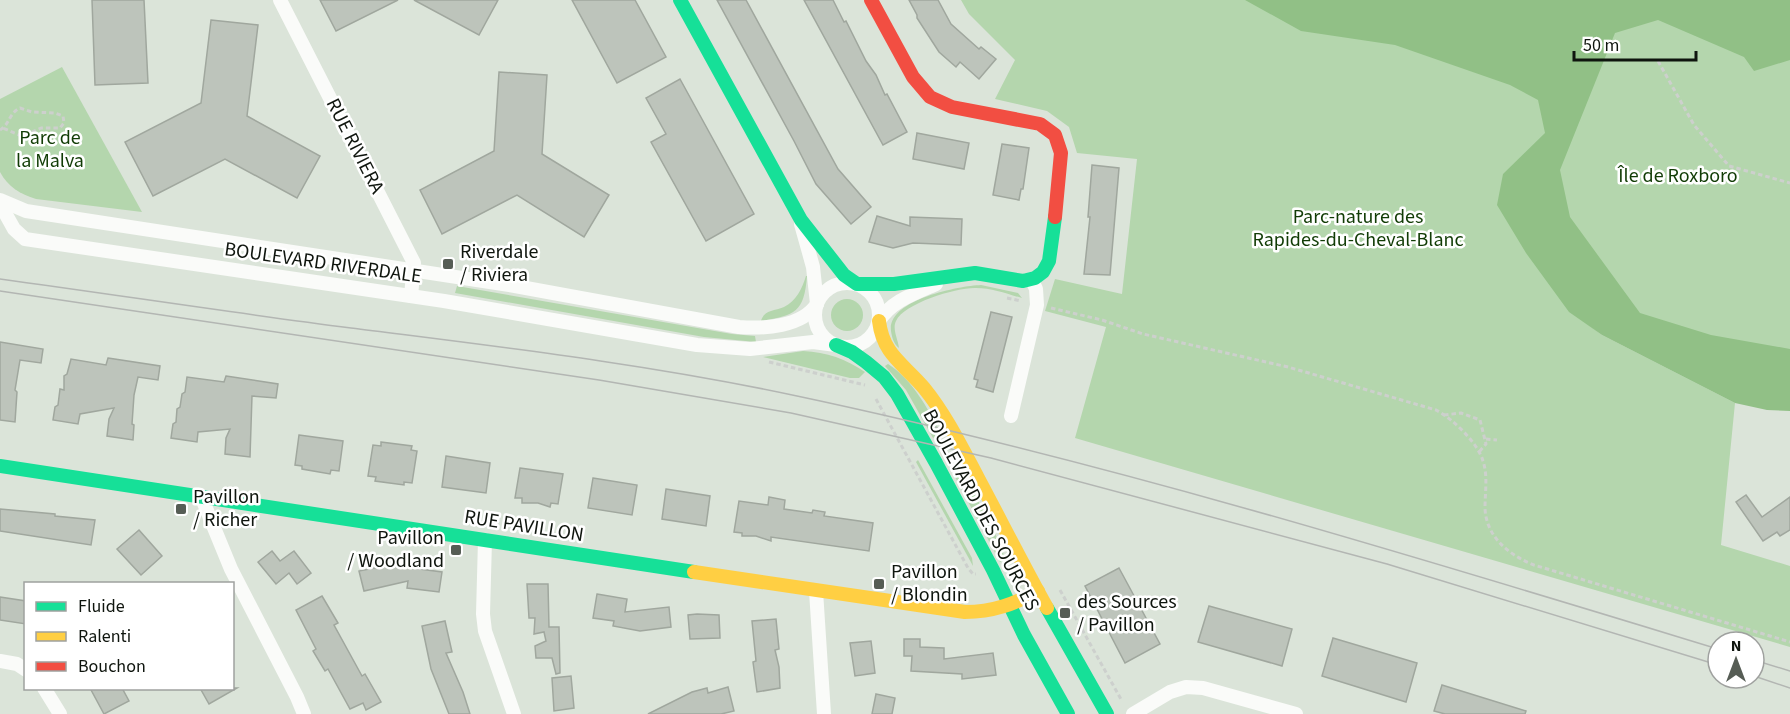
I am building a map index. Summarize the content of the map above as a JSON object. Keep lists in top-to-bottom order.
{
  "streets": {
    "street": [
      "RUE RIVIERA",
      "BOULEVARD RIVERDALE",
      "BOULEVARD DES SOURCES",
      "RUE PAVILLON"
    ]
  },
  "crossings": [
    ["RUE RIVIERA", "BOULEVARD RIVERDALE"],
    ["BOULEVARD RIVERDALE", "BOULEVARD DES SOURCES"],
    ["BOULEVARD DES SOURCES", "RUE PAVILLON"]
  ],
  "parks": ["Parc de la Malva", "Île de Roxboro", "Parc-nature des Rapides-du-Cheval-Blanc"],
  "places": {
    "transit": [
      "Riverdale / Riviera",
      "Pavillon / Richer",
      "Pavillon / Woodland",
      "Pavillon / Blondin",
      "des Sources / Pavillon"
    ]
  },
  "legend": ["Fluide", "Ralenti", "Bouchon"],
  "scale_bar": "50 m",
  "north": "top"
}
